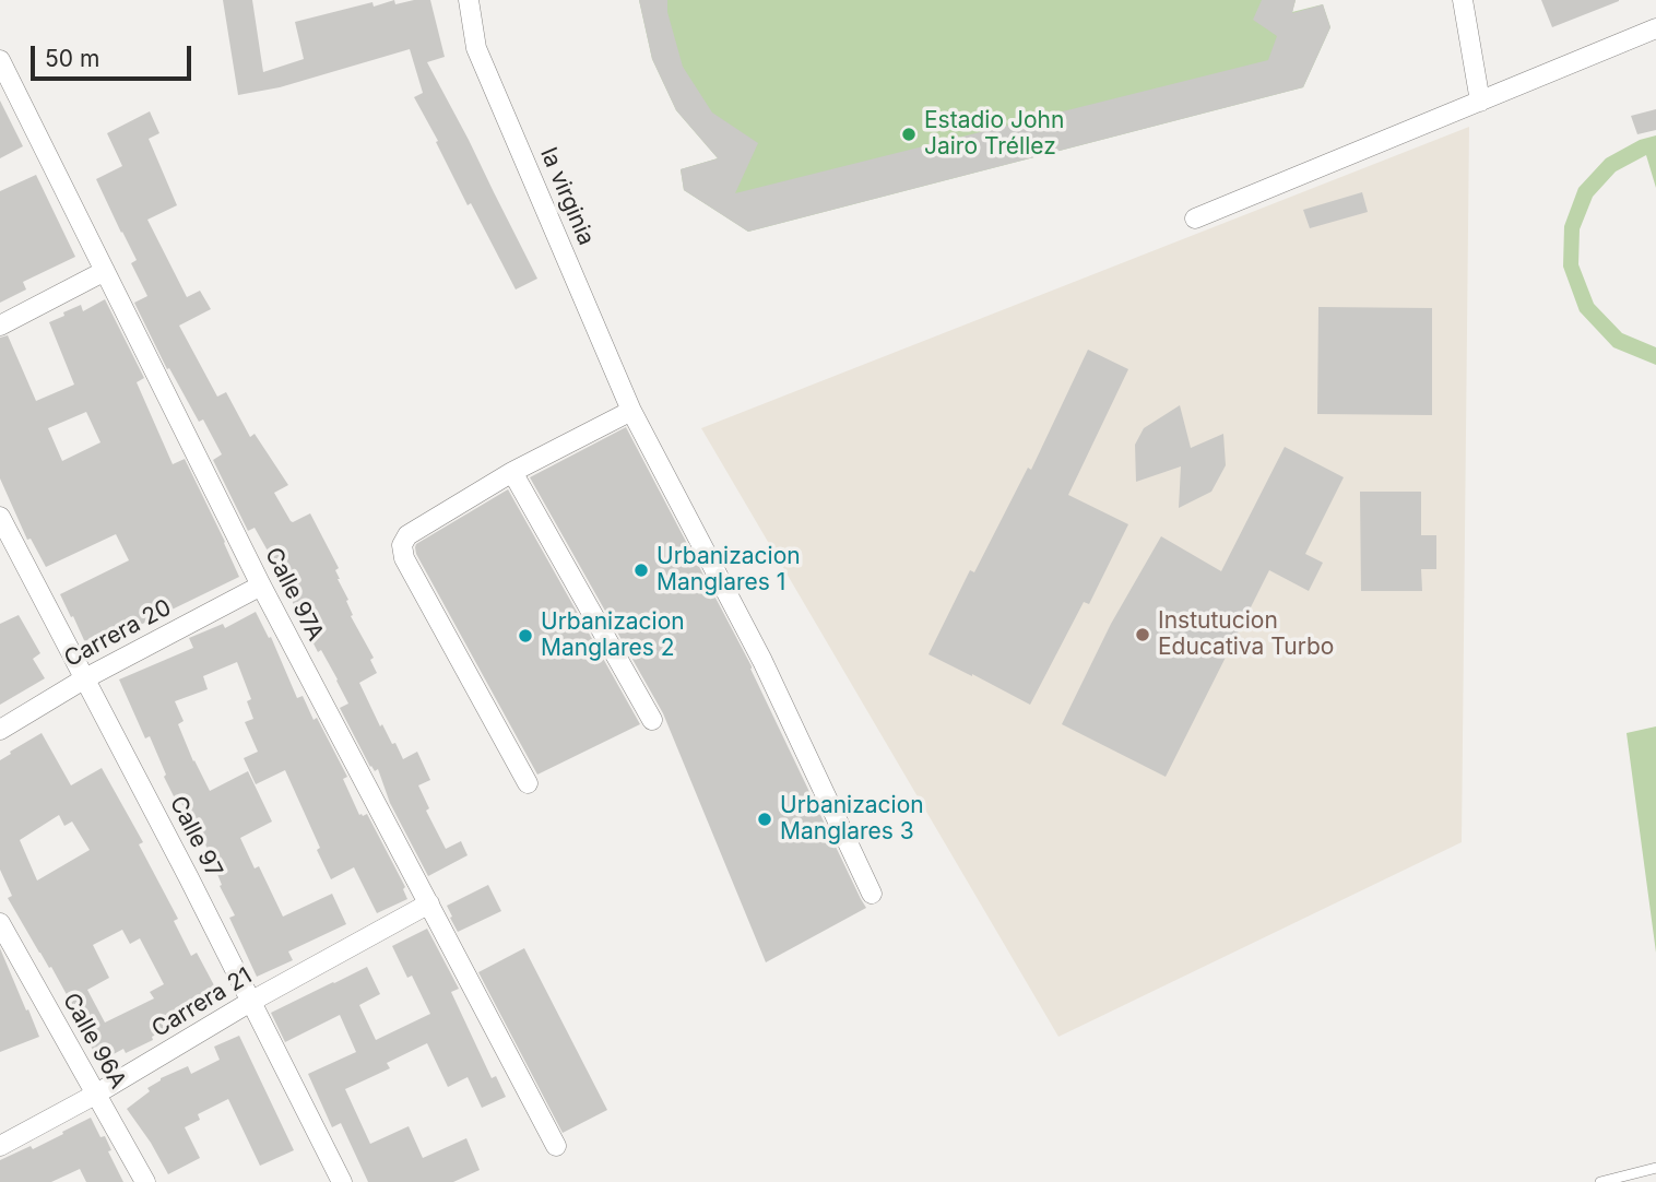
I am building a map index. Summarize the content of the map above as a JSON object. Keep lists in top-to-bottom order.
{
  "streets": {
    "street": [
      "la virginia",
      "Calle 97A",
      "Carrera 20",
      "Calle 97",
      "Carrera 21",
      "Calle 96A"
    ]
  },
  "crossings": [
    ["Calle 97A", "Carrera 20"],
    ["Calle 97A", "Carrera 21"],
    ["Carrera 20", "Calle 97"],
    ["Calle 97", "Carrera 21"],
    ["Carrera 21", "Calle 96A"]
  ],
  "places": [
    "Estadio John Jairo Tréllez",
    "Urbanizacion Manglares 1",
    "Instutucion Educativa Turbo",
    "Urbanizacion Manglares 2",
    "Urbanizacion Manglares 3"
  ],
  "scale_bar": "50 m"
}
